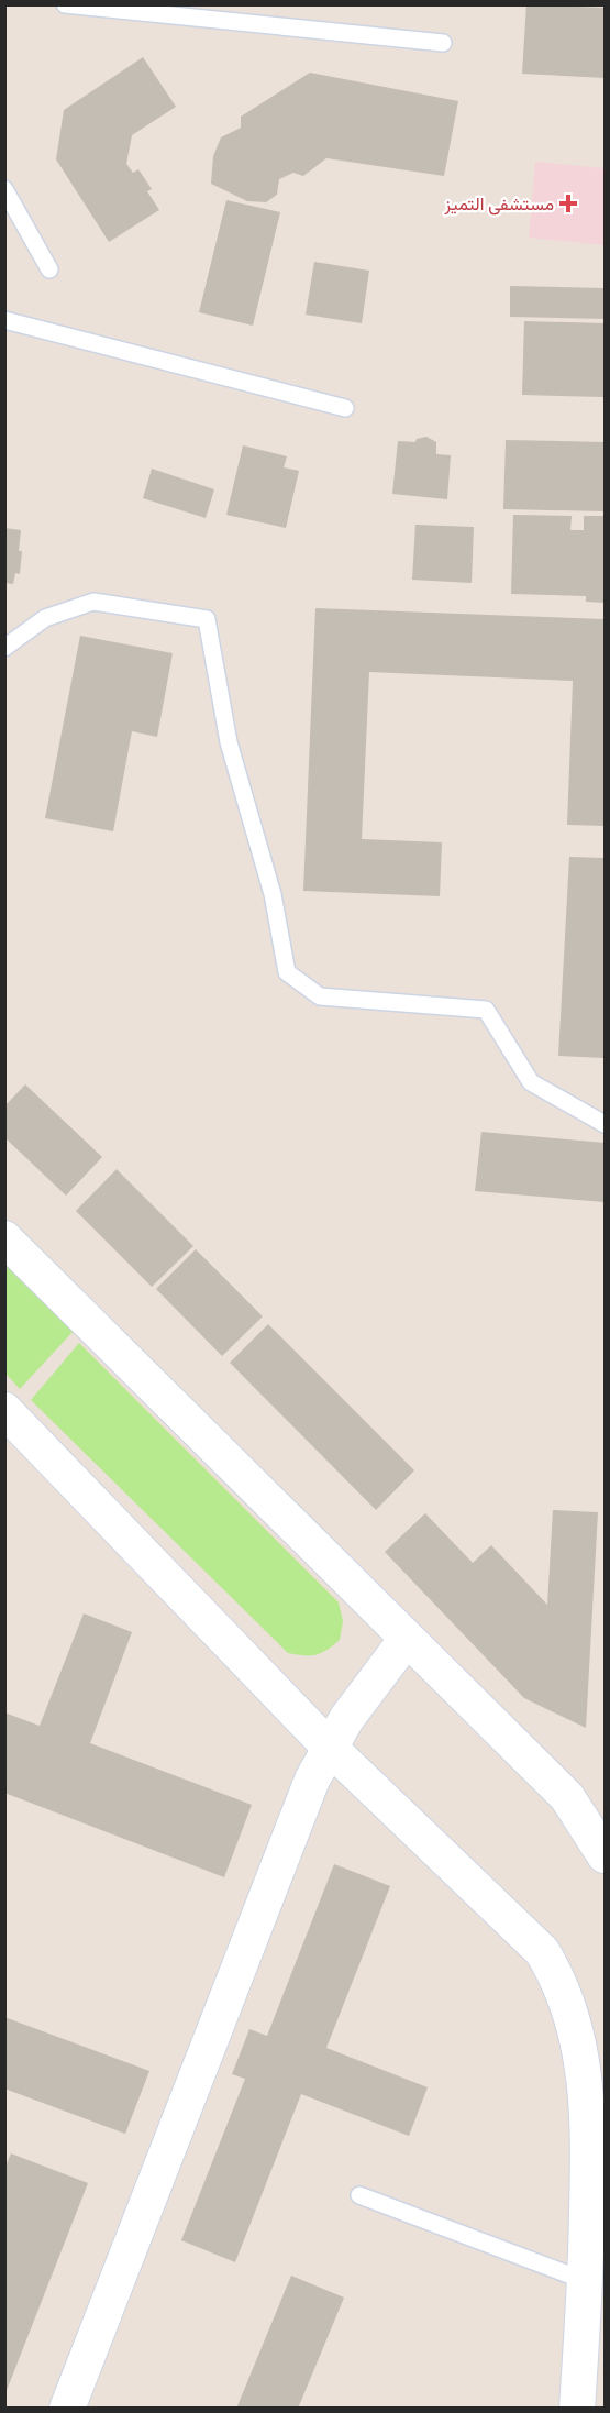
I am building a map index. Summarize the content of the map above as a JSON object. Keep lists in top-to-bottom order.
{
  "places": {
    "health": ["مستشفى التميز"]
  }
}
